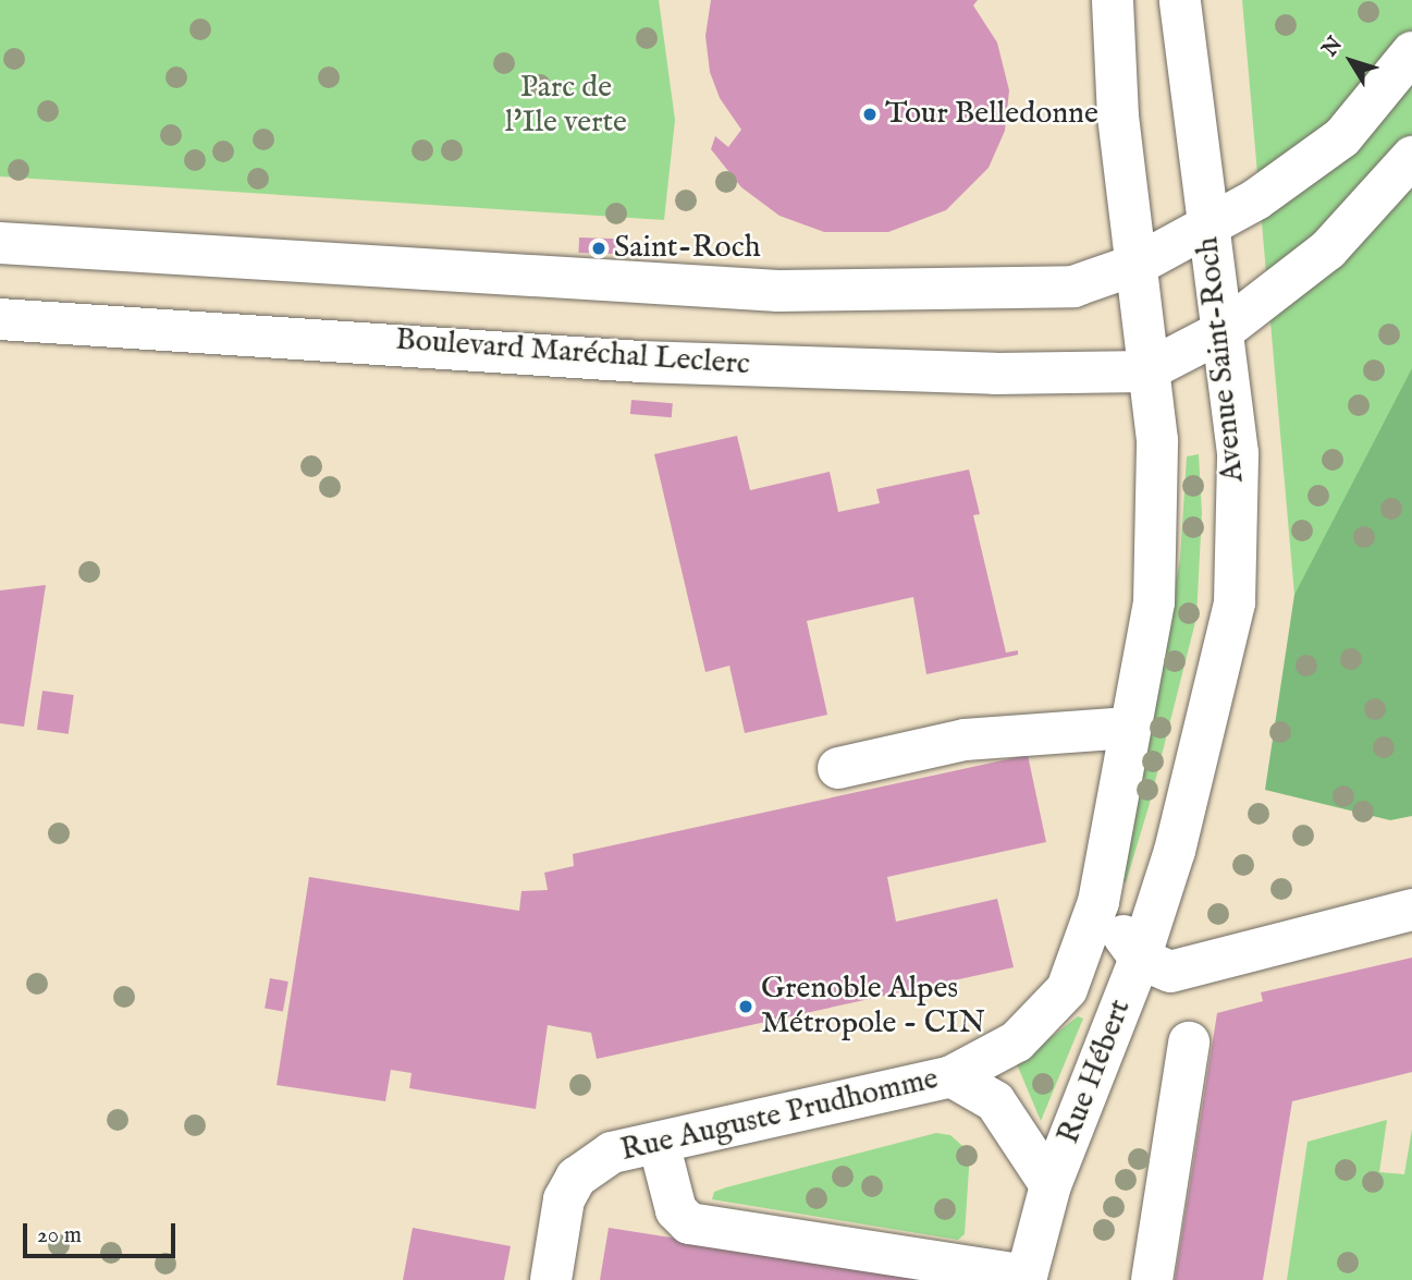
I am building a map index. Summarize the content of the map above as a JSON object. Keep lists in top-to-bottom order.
{
  "streets": {
    "street": [
      "Boulevard Maréchal Leclerc",
      "Avenue Saint-Roch",
      "Rue Hébert",
      "Rue Auguste Prudhomme"
    ]
  },
  "crossings": [
    ["Avenue Saint-Roch", "Rue Hébert"],
    ["Rue Hébert", "Rue Auguste Prudhomme"]
  ],
  "parks": ["Parc de l'Ile verte"],
  "places": ["Tour Belledonne", "Saint-Roch", "Grenoble Alpes Métropole - CIN"],
  "scale_bar": "20 m",
  "north": "top left"
}
